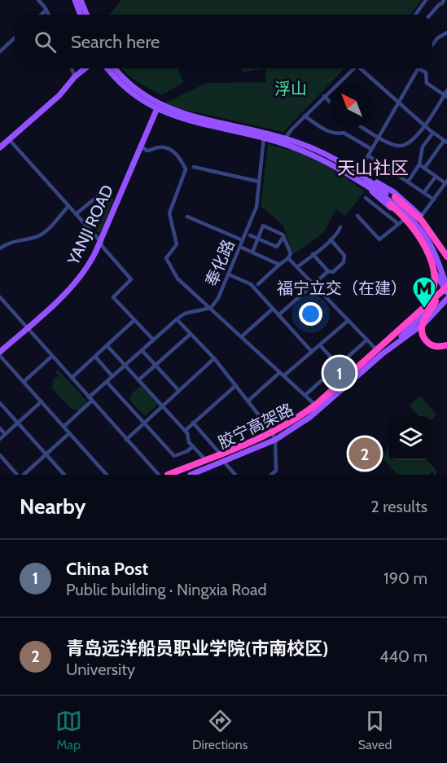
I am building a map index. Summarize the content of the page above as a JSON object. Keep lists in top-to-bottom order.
{
  "streets": {
    "highway": ["胶宁高架路"],
    "main road": ["YANJI ROAD"],
    "street": ["奉化路"]
  },
  "districts": ["天山社区"],
  "parks": ["浮山"],
  "places": {
    "metro station": ["福宁立交（在建）"]
  },
  "north": "top left",
  "page": {
    "search": "Search here",
    "pins": ["1", "2"],
    "heading": ["Nearby", "2 results"],
    "list": [
      {
        "mark": "1",
        "name": "China Post",
        "note": "Public building · Ningxia Road",
        "value": "190 m"
      },
      {
        "mark": "2",
        "name": "青岛远洋船员职业学院(市南校区)",
        "note": "University",
        "value": "440 m"
      }
    ],
    "nav": ["Map", "Directions", "Saved"]
  }
}
